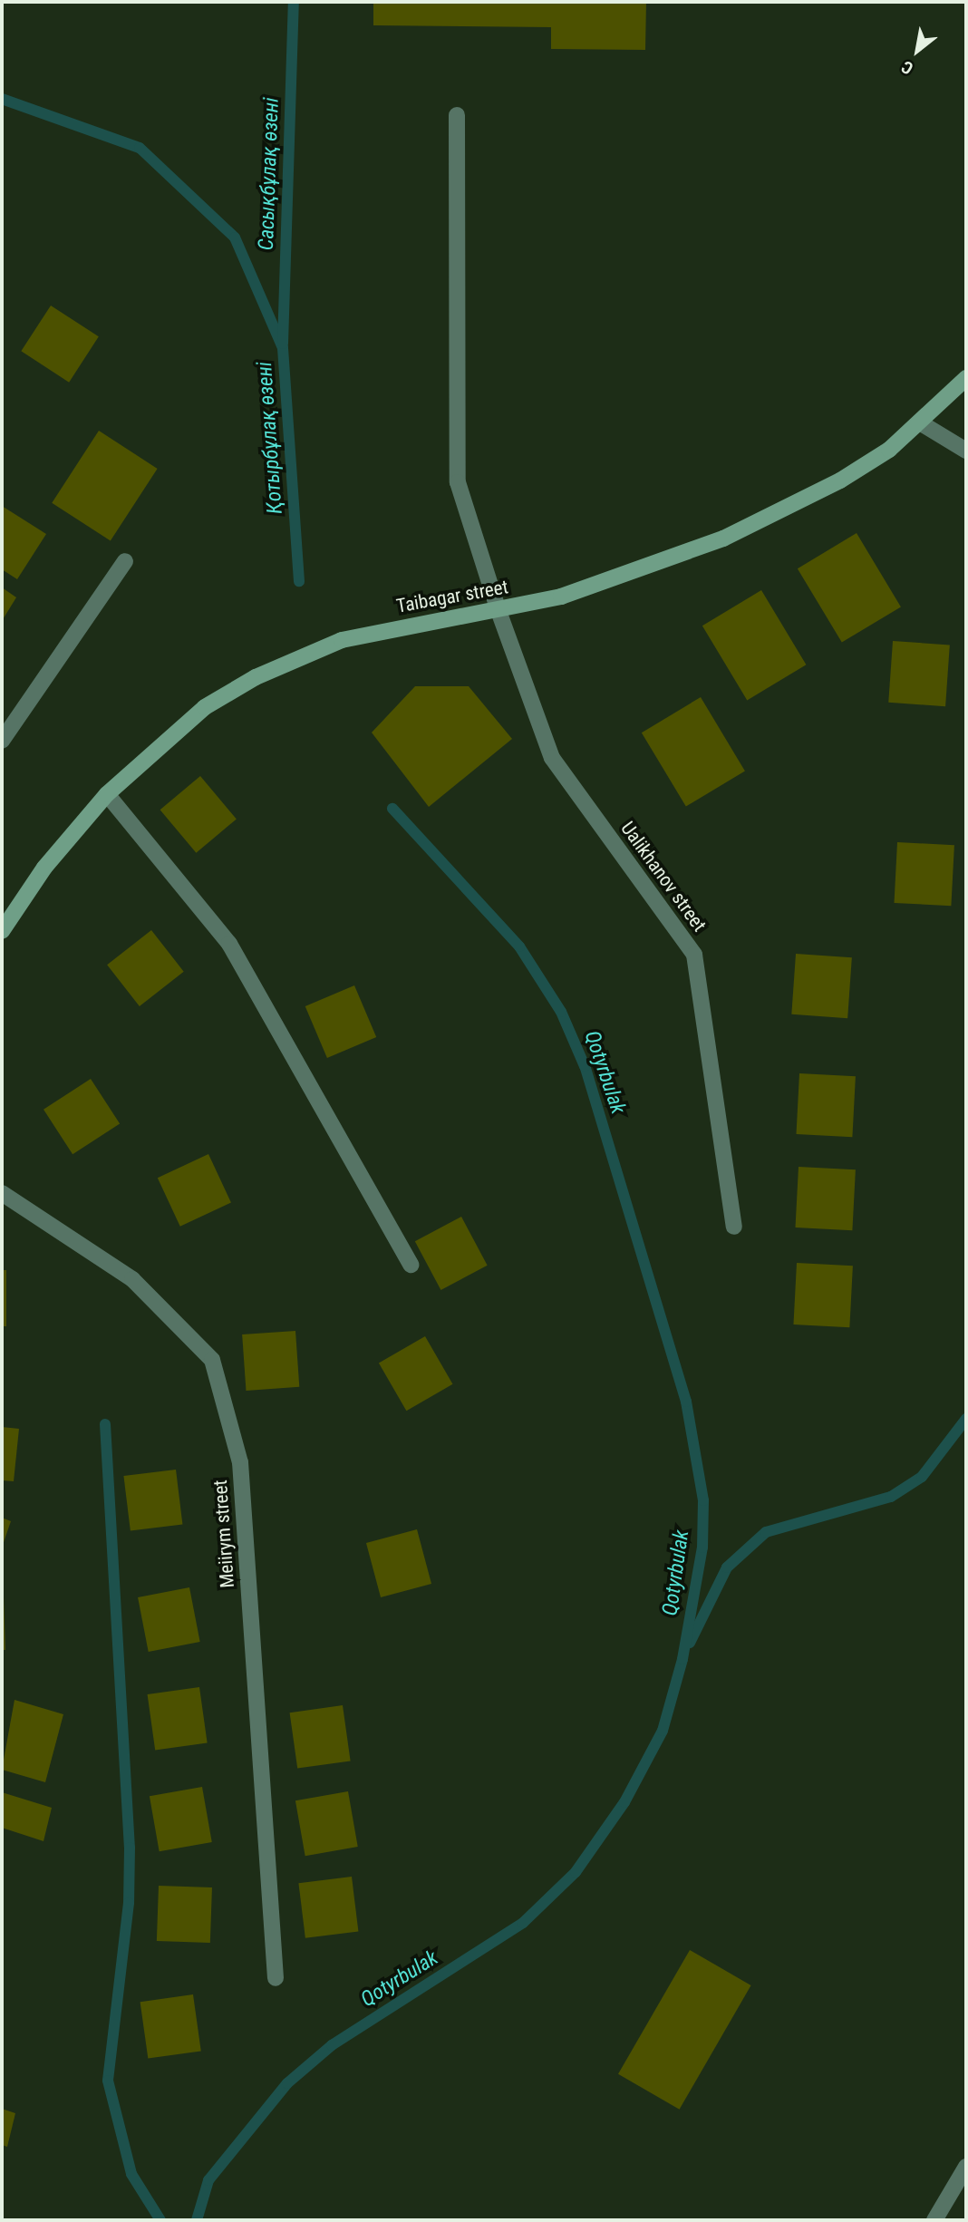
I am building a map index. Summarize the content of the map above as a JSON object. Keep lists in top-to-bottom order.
{
  "streets": {
    "main road": ["Taibagar street"],
    "street": ["Ualikhanov street", "Meiirym street"]
  },
  "crossings": [
    ["Taibagar street", "Ualikhanov street"]
  ],
  "water": ["Сасықбұлақ өзені", "Қотырбұлақ өзені", "Qotyrbulak"],
  "north": "bottom left"
}
